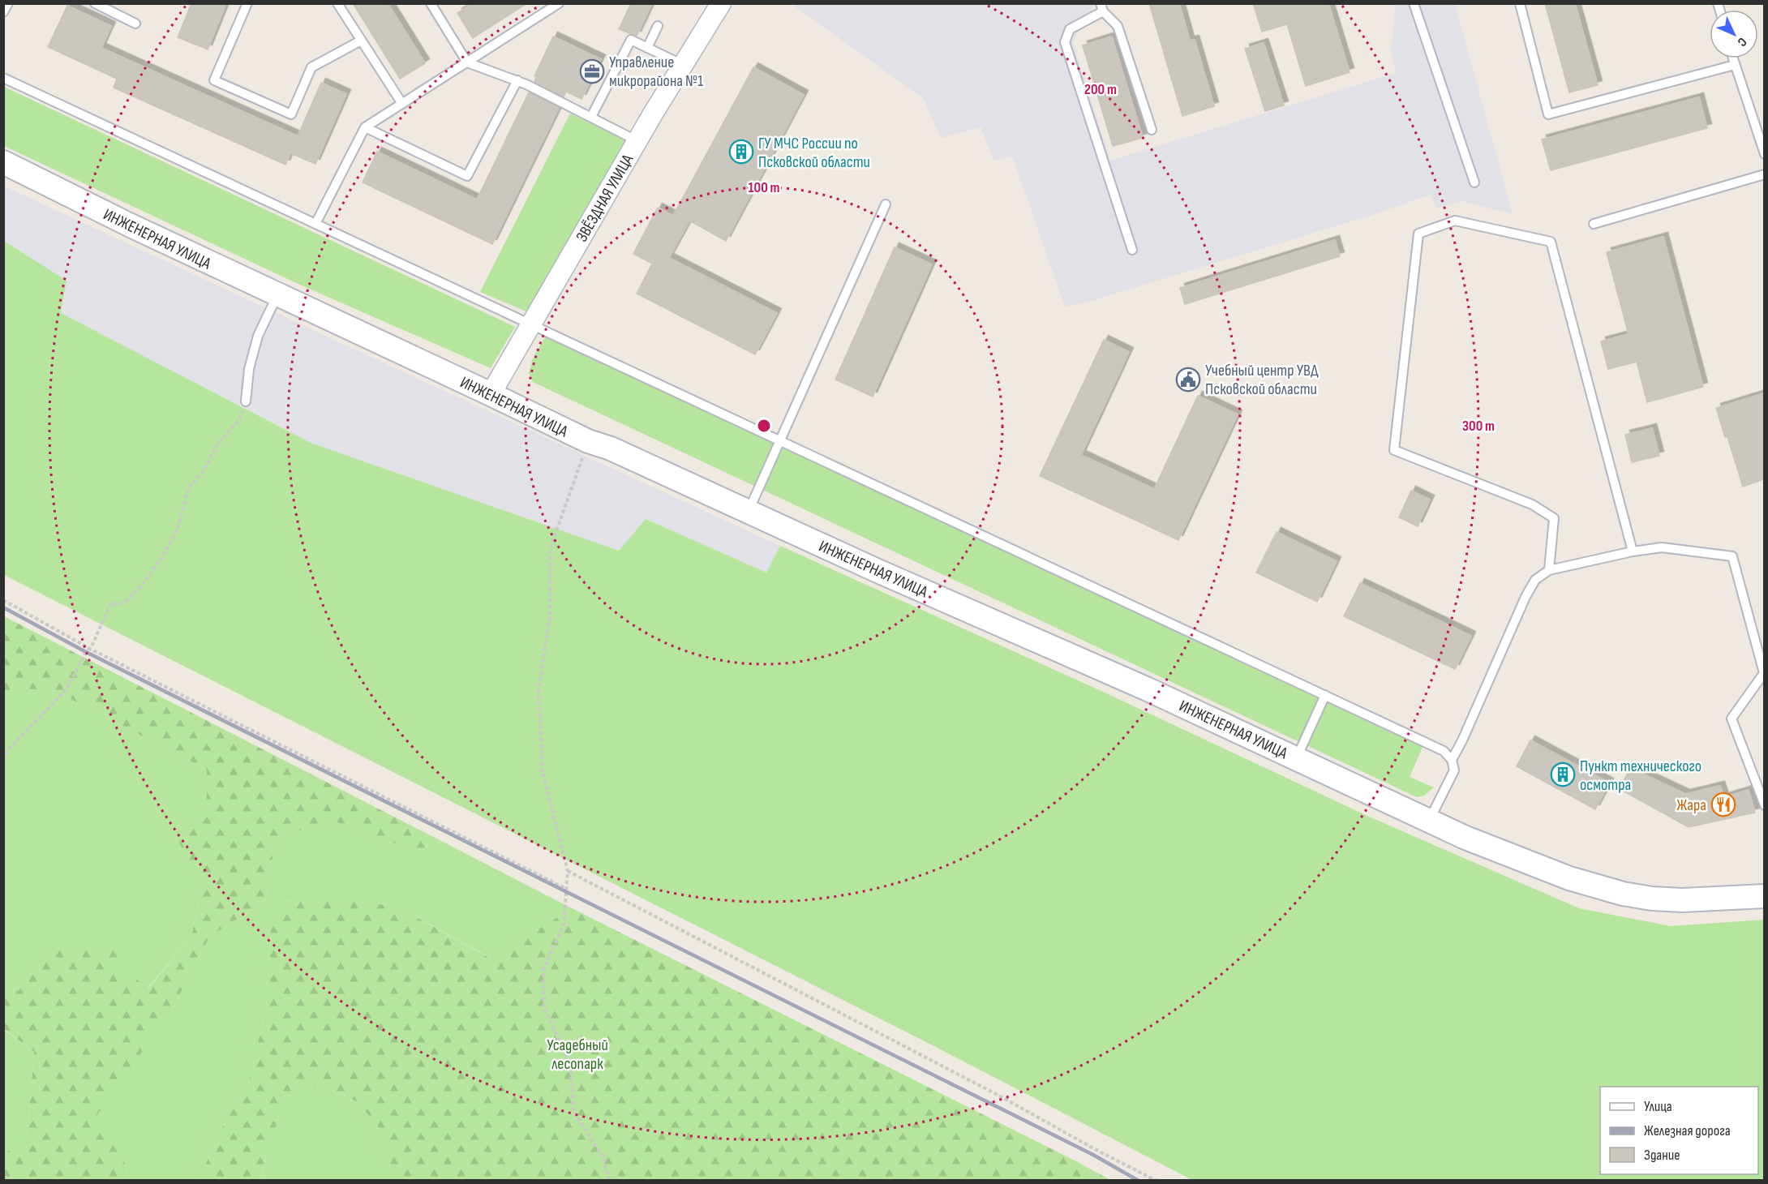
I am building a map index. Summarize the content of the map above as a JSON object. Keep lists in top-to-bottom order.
{
  "streets": {
    "main road": ["ИНЖЕНЕРНАЯ УЛИЦА"],
    "street": ["ЗВЁЗДНАЯ УЛИЦА"]
  },
  "crossings": [
    ["ЗВЁЗДНАЯ УЛИЦА", "ИНЖЕНЕРНАЯ УЛИЦА"]
  ],
  "parks": ["Усадебный лесопарк"],
  "places": {
    "office": ["Управление микрорайона №1"],
    "building": ["ГУ МЧС России по Псковской области", "Пункт технического осмотра"],
    "public building": ["Учебный центр УВД Псковской области"],
    "restaurant": ["Жара"]
  },
  "legend": ["Улица", "Железная дорога", "Здание"],
  "north": "bottom right",
  "rings": ["200 m", "100 m", "300 m"]
}
